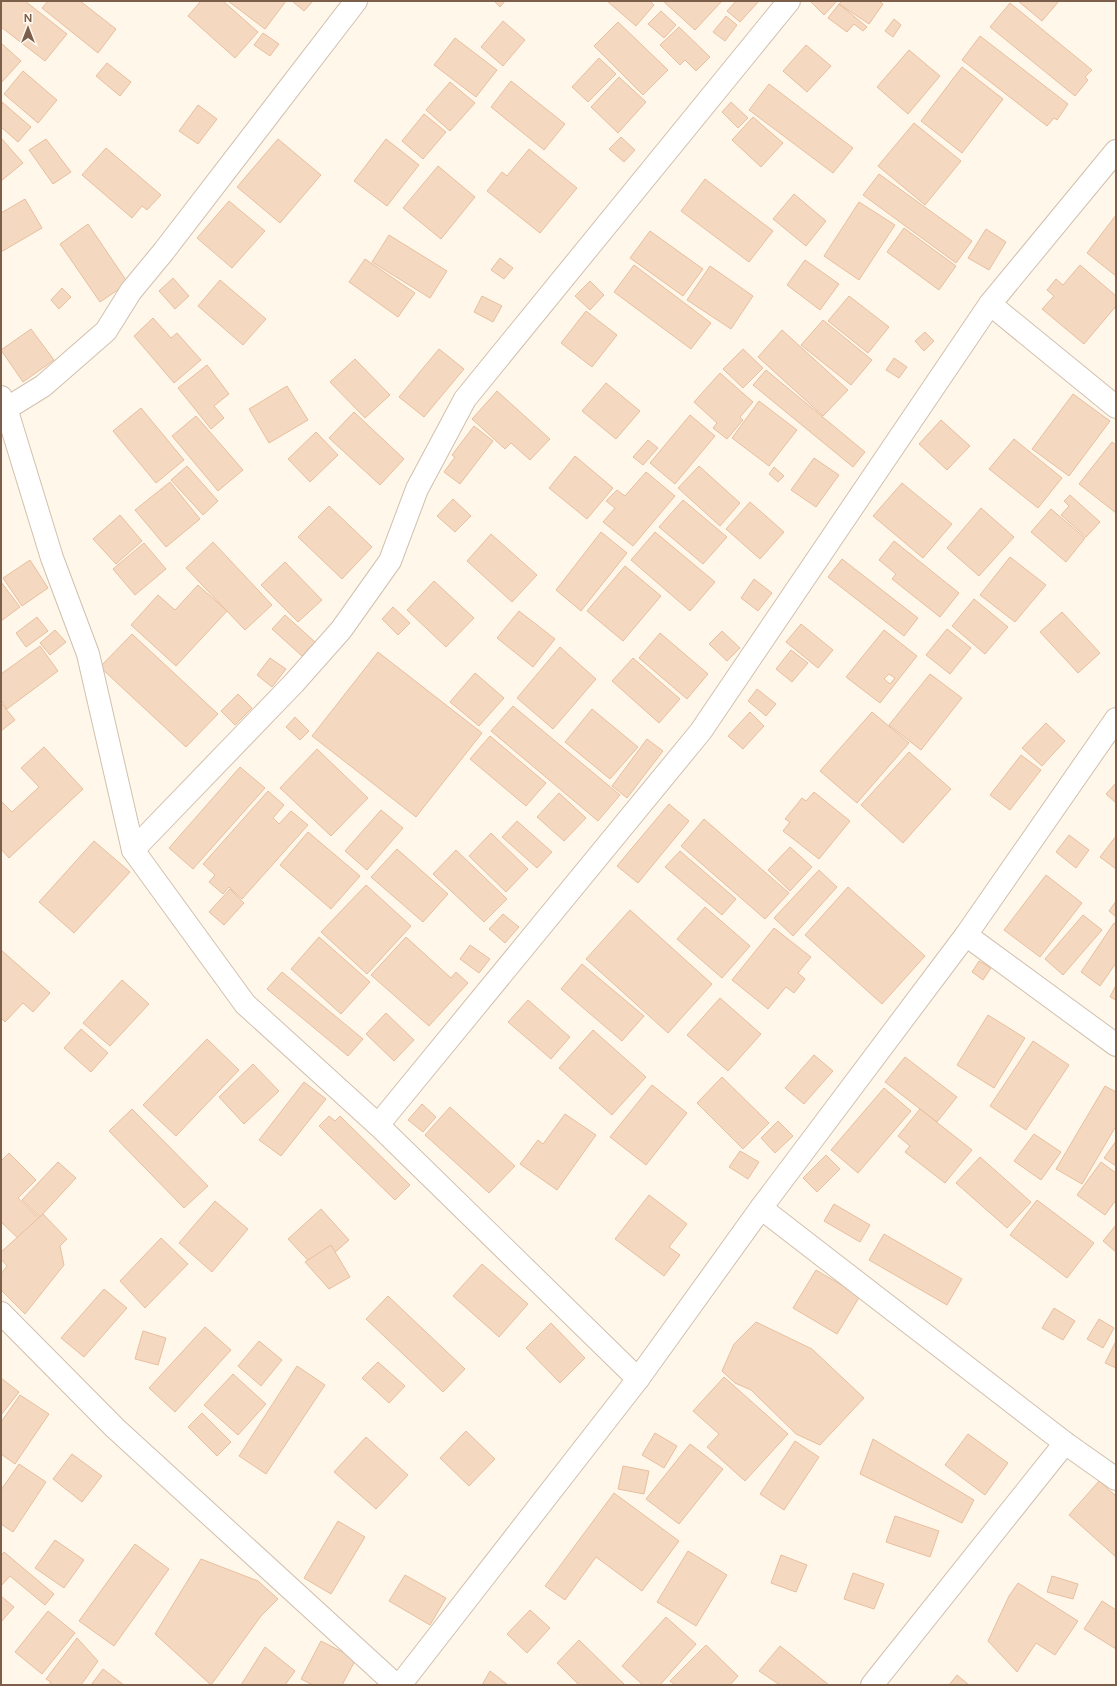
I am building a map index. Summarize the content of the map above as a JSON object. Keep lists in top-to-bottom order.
{
  "north": "top"
}
